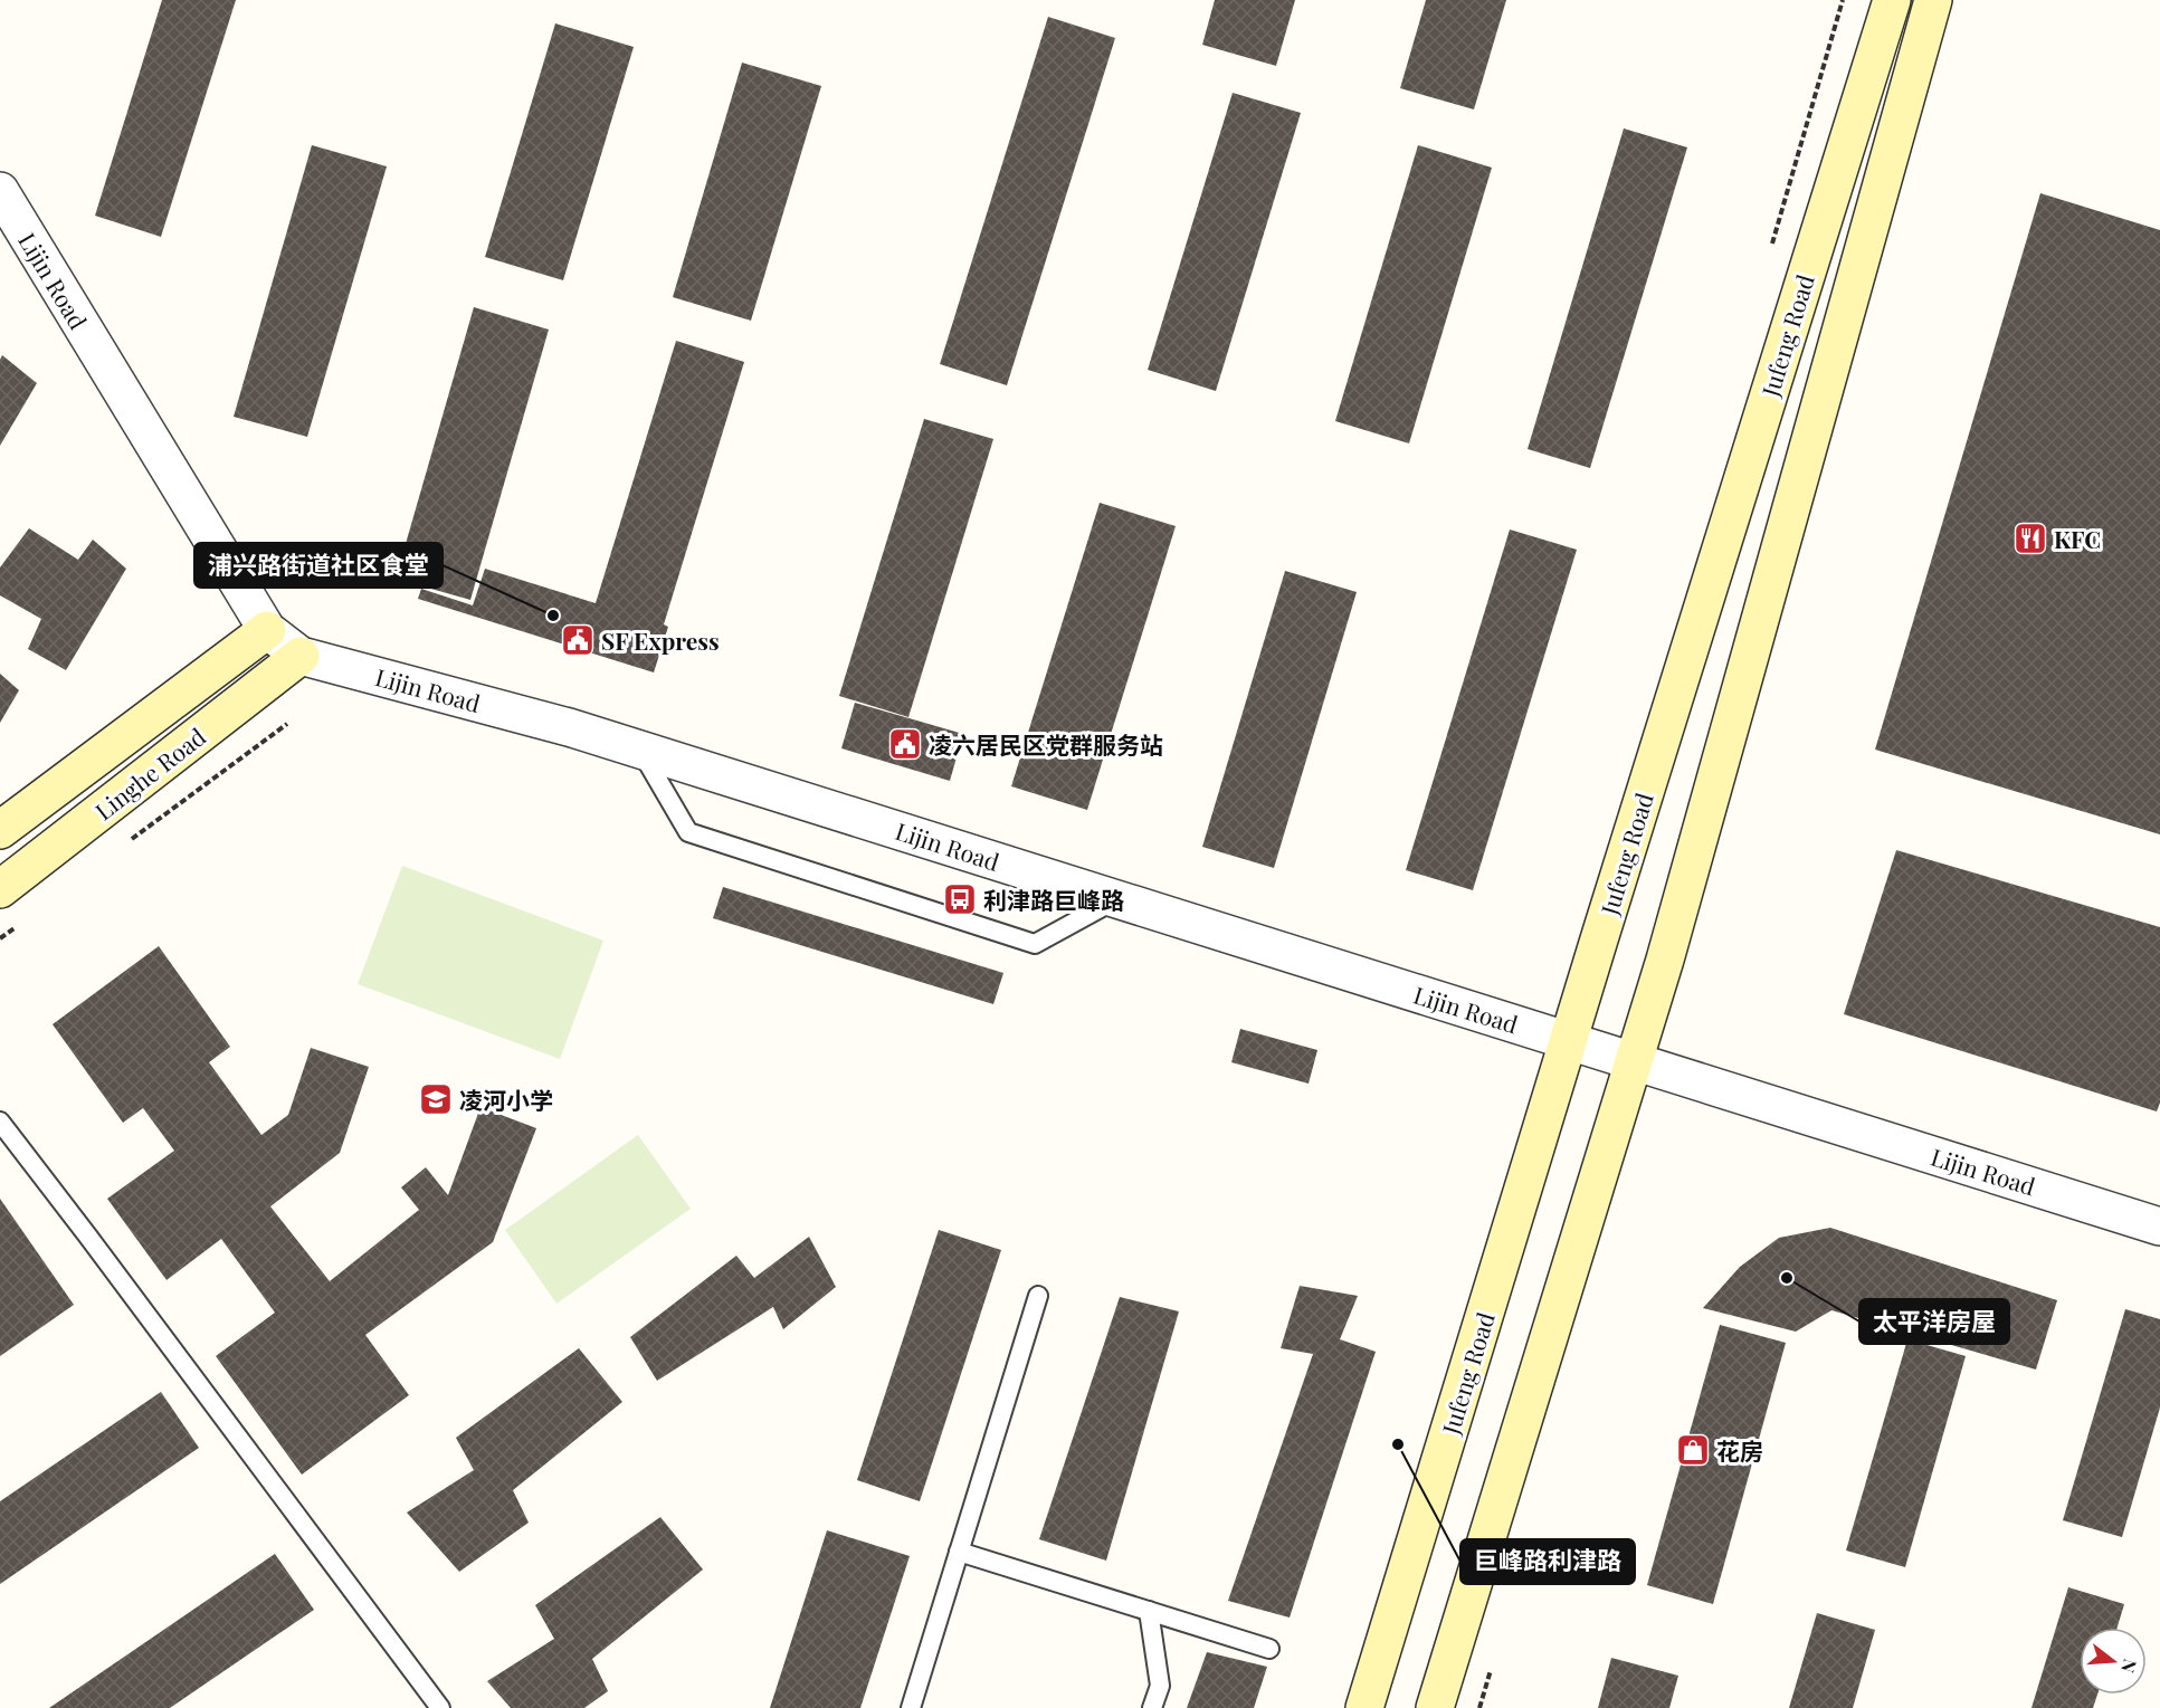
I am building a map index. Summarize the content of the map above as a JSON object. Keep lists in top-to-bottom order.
{
  "streets": {
    "main road": ["Jufeng Road", "Linghe Road"],
    "street": ["Lijin Road"]
  },
  "crossings": [
    ["Lijin Road", "Jufeng Road"],
    ["Lijin Road", "Linghe Road"]
  ],
  "places": {
    "restaurant": ["KFC"],
    "other": ["浦兴路街道社区食堂", "太平洋房屋", "巨峰路利津路"],
    "public building": ["SF Express", "凌六居民区党群服务站"],
    "bus stop": ["利津路巨峰路"],
    "school or university": ["凌河小学"],
    "shop": ["花房"]
  },
  "north": "right"
}
